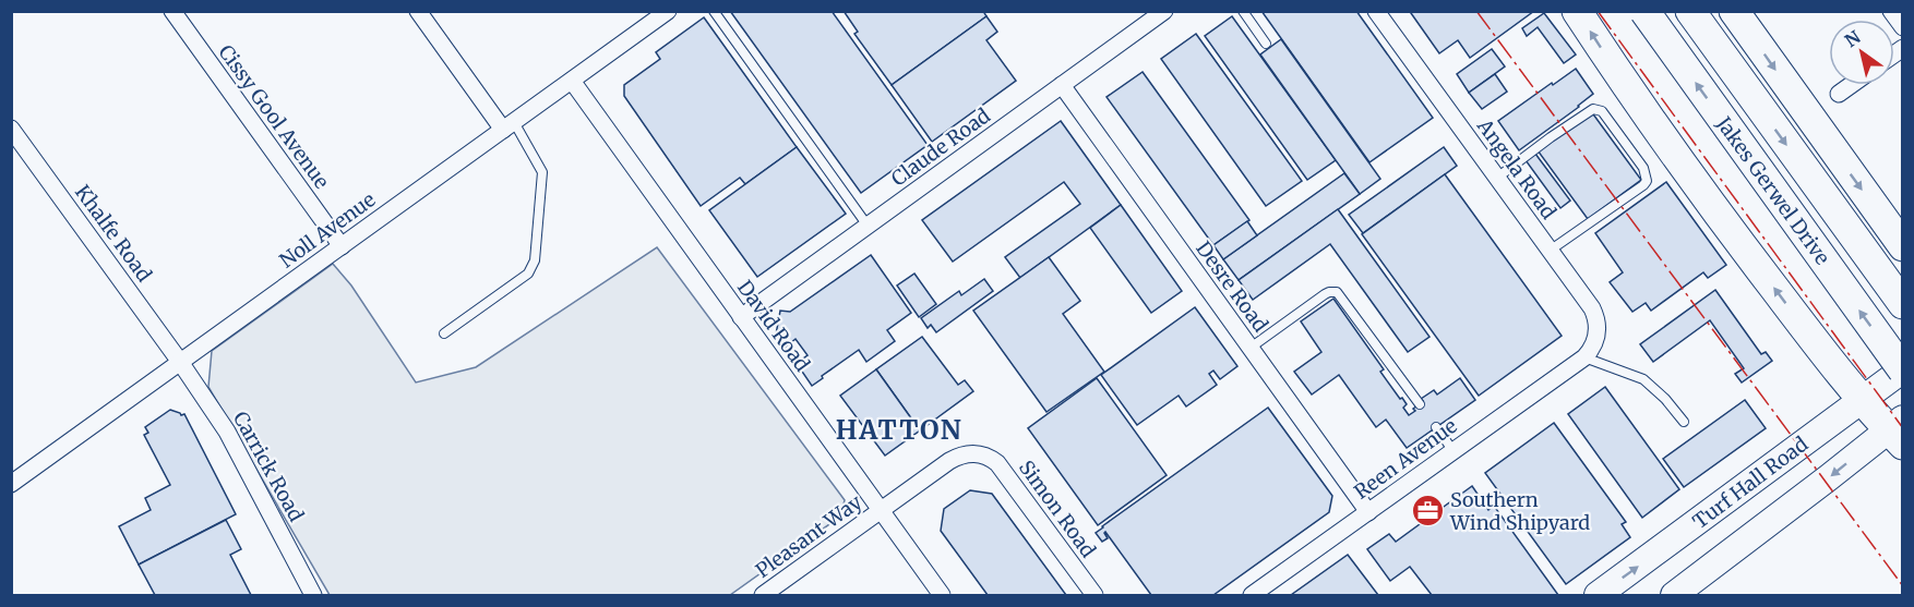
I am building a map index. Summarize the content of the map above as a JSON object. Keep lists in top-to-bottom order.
{
  "streets": {
    "highway": ["Jakes Gerwel Drive"],
    "main road": ["Turf Hall Road"],
    "street": [
      "Cissy Gool Avenue",
      "Claude Road",
      "Angela Road",
      "Noll Avenue",
      "Khalfe Road",
      "Desre Road",
      "David Road",
      "Reen Avenue",
      "Carrick Road",
      "Simon Road",
      "Pleasant Way"
    ]
  },
  "crossings": [
    ["Cissy Gool Avenue", "Noll Avenue"],
    ["Claude Road", "Desre Road"],
    ["Claude Road", "David Road"],
    ["Angela Road", "Reen Avenue"],
    ["Jakes Gerwel Drive", "Turf Hall Road"],
    ["Noll Avenue", "Khalfe Road"],
    ["Noll Avenue", "David Road"],
    ["Noll Avenue", "Carrick Road"],
    ["Khalfe Road", "Carrick Road"],
    ["Desre Road", "Reen Avenue"],
    ["David Road", "Simon Road"],
    ["David Road", "Pleasant Way"],
    ["Simon Road", "Pleasant Way"]
  ],
  "districts": ["HATTON"],
  "places": {
    "office": ["Southern Wind Shipyard"]
  },
  "north": "top left"
}
